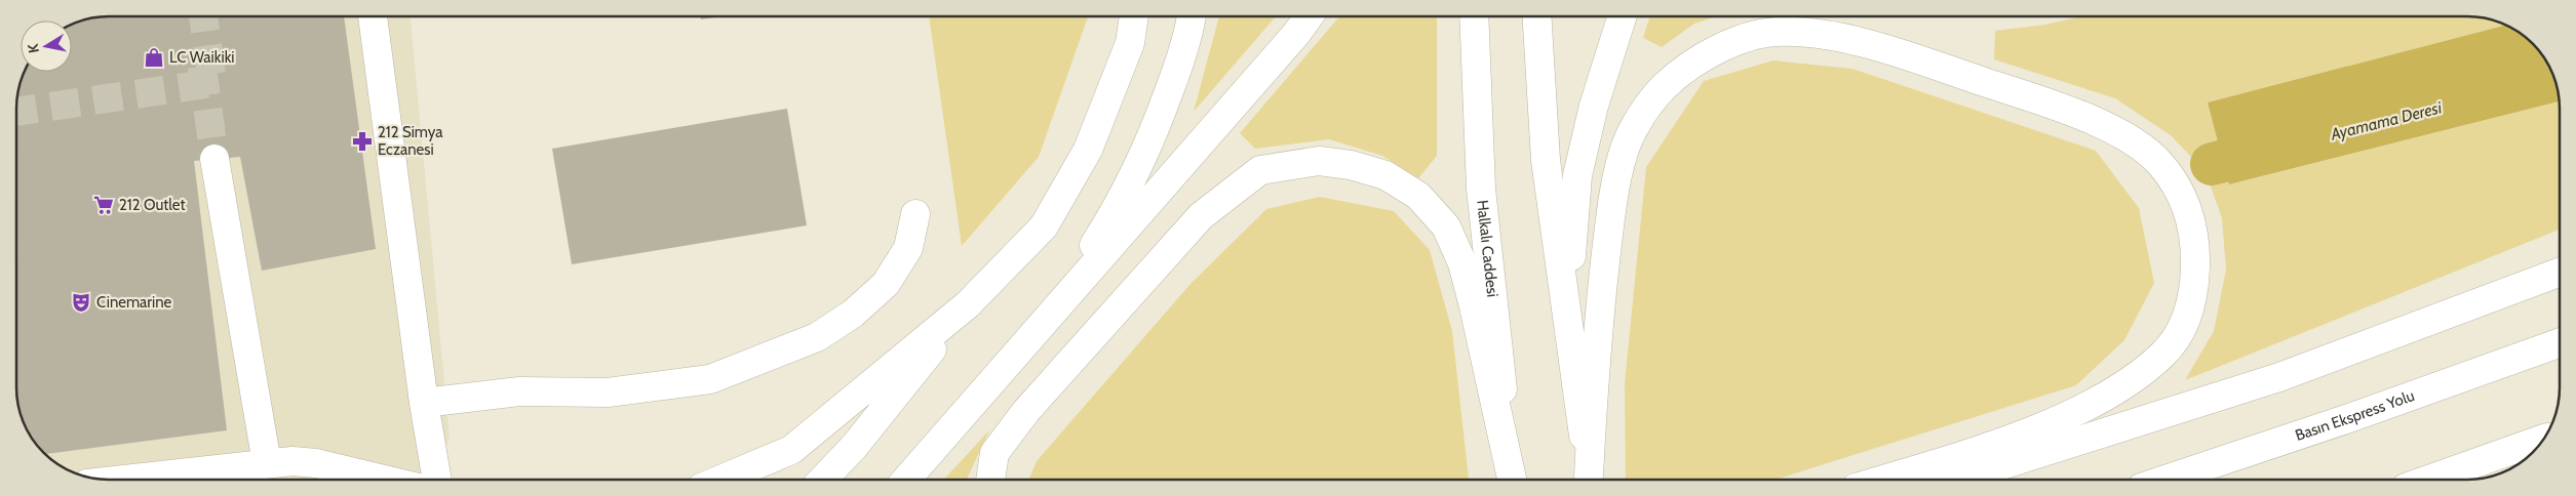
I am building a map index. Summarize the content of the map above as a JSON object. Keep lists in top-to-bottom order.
{
  "streets": {
    "main road": ["Halkalı Caddesi", "Basın Ekspress Yolu"]
  },
  "water": ["Ayamama Deresi"],
  "places": {
    "shop": ["LC Waikiki"],
    "pharmacy": ["212 Simya Eczanesi"],
    "supermarket": ["212 Outlet"],
    "theatre": ["Cinemarine"]
  },
  "north": "left"
}
